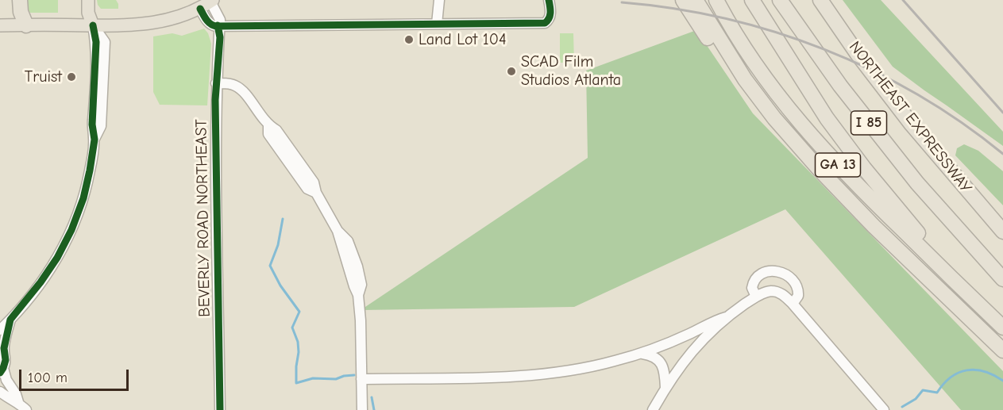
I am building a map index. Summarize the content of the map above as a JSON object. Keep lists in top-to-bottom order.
{
  "streets": {
    "highway": ["NORTHEAST EXPRESSWAY", "I 85", "GA 13"],
    "street": ["BEVERLY ROAD NORTHEAST"]
  },
  "places": ["Land Lot 104", "SCAD Film Studios Atlanta", "Truist"],
  "scale_bar": "100 m"
}
